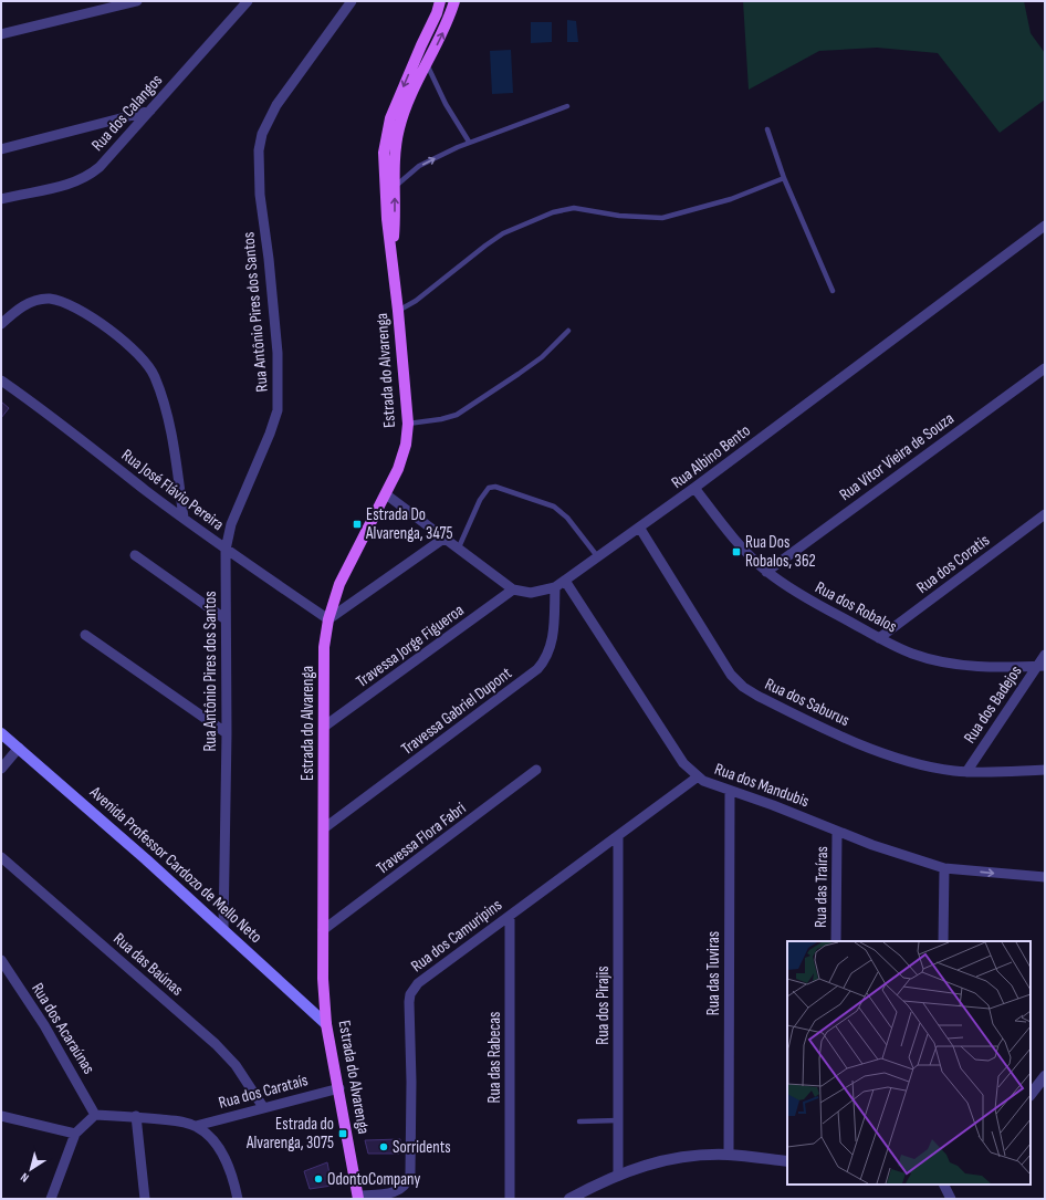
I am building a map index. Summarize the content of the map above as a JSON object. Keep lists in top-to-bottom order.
{
  "streets": {
    "main road": ["Estrada do Alvarenga", "Avenida Professor Cardozo de Mello Neto"],
    "street": [
      "Rua dos Calangos",
      "Rua Antônio Pires dos Santos",
      "Rua Albino Bento",
      "Rua Vitor Vieira de Souza",
      "Rua José Flávio Pereira",
      "Rua dos Coratis",
      "Rua dos Robalos",
      "Travessa Jorge Figueroa",
      "Rua dos Saburus",
      "Rua dos Badejos",
      "Travessa Gabriel Dupont",
      "Rua dos Mandubis",
      "Travessa Flora Fabri",
      "Rua das Traíras",
      "Rua dos Camuripins",
      "Rua das Baúnas",
      "Rua das Tuviras",
      "Rua dos Pirajis",
      "Rua dos Acaraúnas",
      "Rua das Rabecas",
      "Rua dos Carataís"
    ]
  },
  "crossings": [
    ["Rua Antônio Pires dos Santos", "Rua José Flávio Pereira"],
    ["Rua Antônio Pires dos Santos", "Avenida Professor Cardozo de Mello Neto"],
    ["Estrada do Alvarenga", "Rua Albino Bento"],
    ["Estrada do Alvarenga", "Rua José Flávio Pereira"],
    ["Estrada do Alvarenga", "Travessa Jorge Figueroa"],
    ["Estrada do Alvarenga", "Travessa Gabriel Dupont"],
    ["Estrada do Alvarenga", "Travessa Flora Fabri"],
    ["Estrada do Alvarenga", "Avenida Professor Cardozo de Mello Neto"],
    ["Estrada do Alvarenga", "Rua dos Camuripins"],
    ["Estrada do Alvarenga", "Rua dos Carataís"],
    ["Rua Albino Bento", "Rua dos Robalos"],
    ["Rua Albino Bento", "Travessa Jorge Figueroa"],
    ["Rua Albino Bento", "Rua dos Saburus"],
    ["Rua Albino Bento", "Travessa Gabriel Dupont"],
    ["Rua Albino Bento", "Rua dos Mandubis"],
    ["Rua Vitor Vieira de Souza", "Rua dos Robalos"],
    ["Rua dos Coratis", "Rua dos Robalos"],
    ["Rua dos Robalos", "Rua dos Badejos"],
    ["Rua dos Saburus", "Rua dos Badejos"],
    ["Rua dos Mandubis", "Rua das Traíras"],
    ["Rua dos Mandubis", "Rua dos Camuripins"],
    ["Rua dos Mandubis", "Rua das Tuviras"],
    ["Rua dos Camuripins", "Rua dos Pirajis"],
    ["Rua dos Camuripins", "Rua das Rabecas"],
    ["Rua das Baúnas", "Rua dos Carataís"]
  ],
  "places": {
    "transit": ["Estrada Do Alvarenga, 3475", "Rua Dos Robalos, 362", "Estrada do Alvarenga, 3075"],
    "other": ["Sorridents", "OdontoCompany"]
  },
  "north": "bottom left"
}
